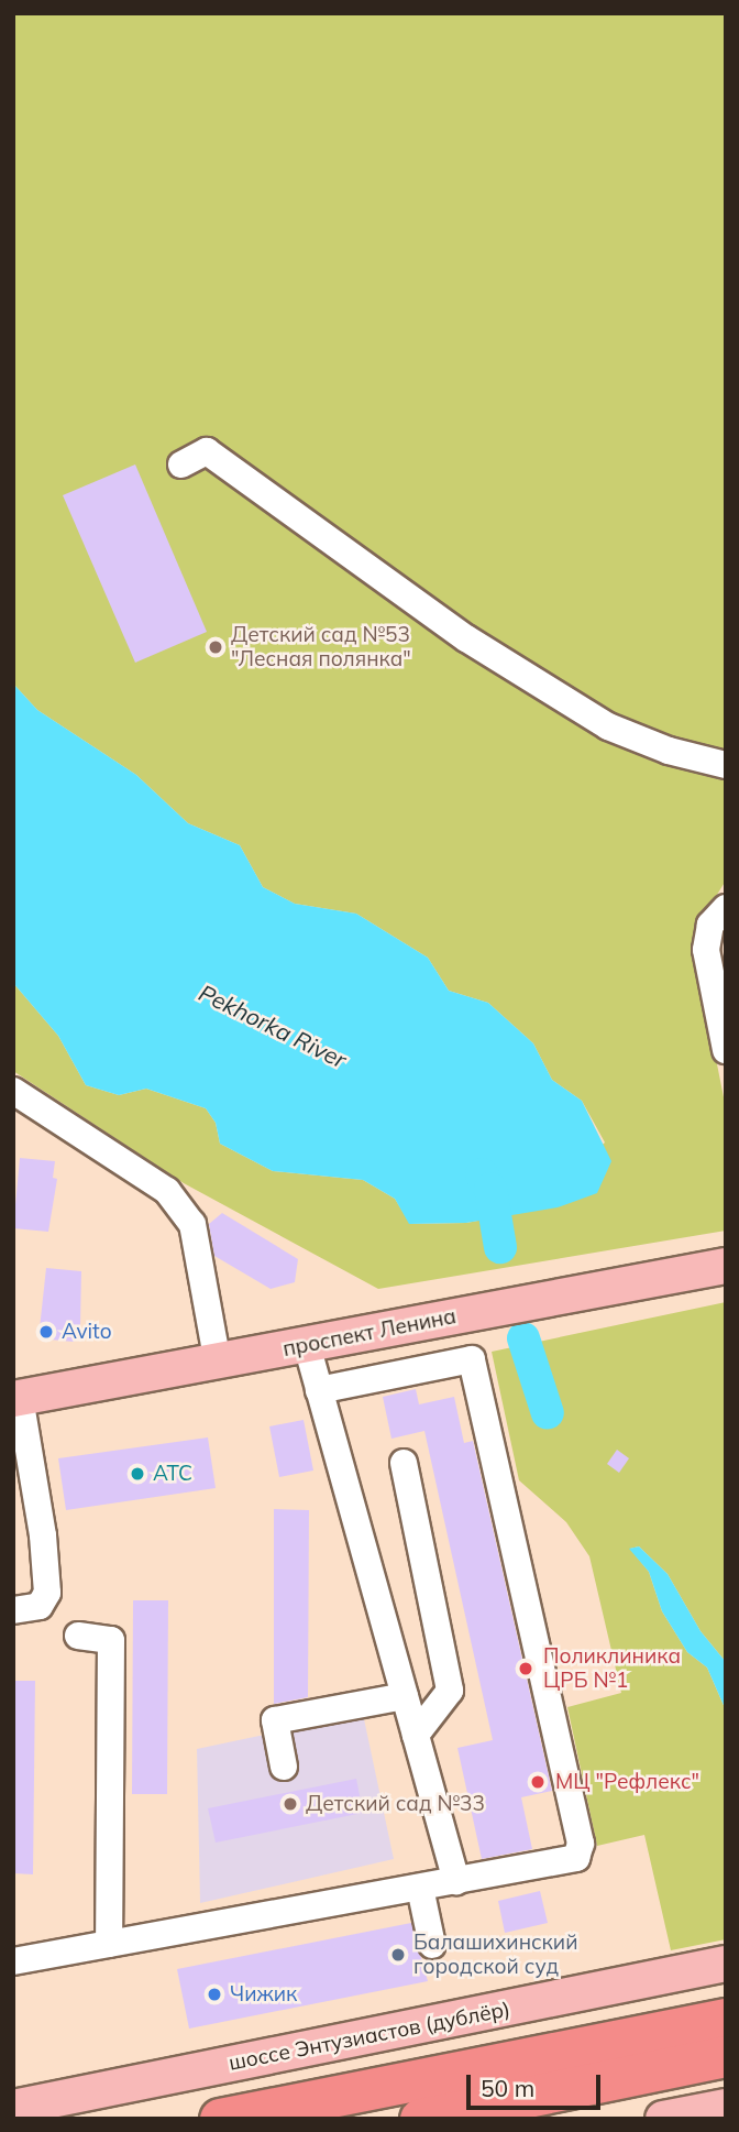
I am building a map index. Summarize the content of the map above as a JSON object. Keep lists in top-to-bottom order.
{
  "streets": {
    "main road": ["проспект Ленина", "шоссе Энтузиастов (дублёр)"]
  },
  "water": ["Pekhorka River"],
  "places": [
    "Детский сад №53 \"Лесная полянка\"",
    "Avito",
    "АТС",
    "Поликлиника ЦРБ №1",
    "МЦ \"Рефлекс\"",
    "Детский сад №33",
    "Балашихинский городской суд",
    "Чижик"
  ],
  "scale_bar": "50 m"
}
